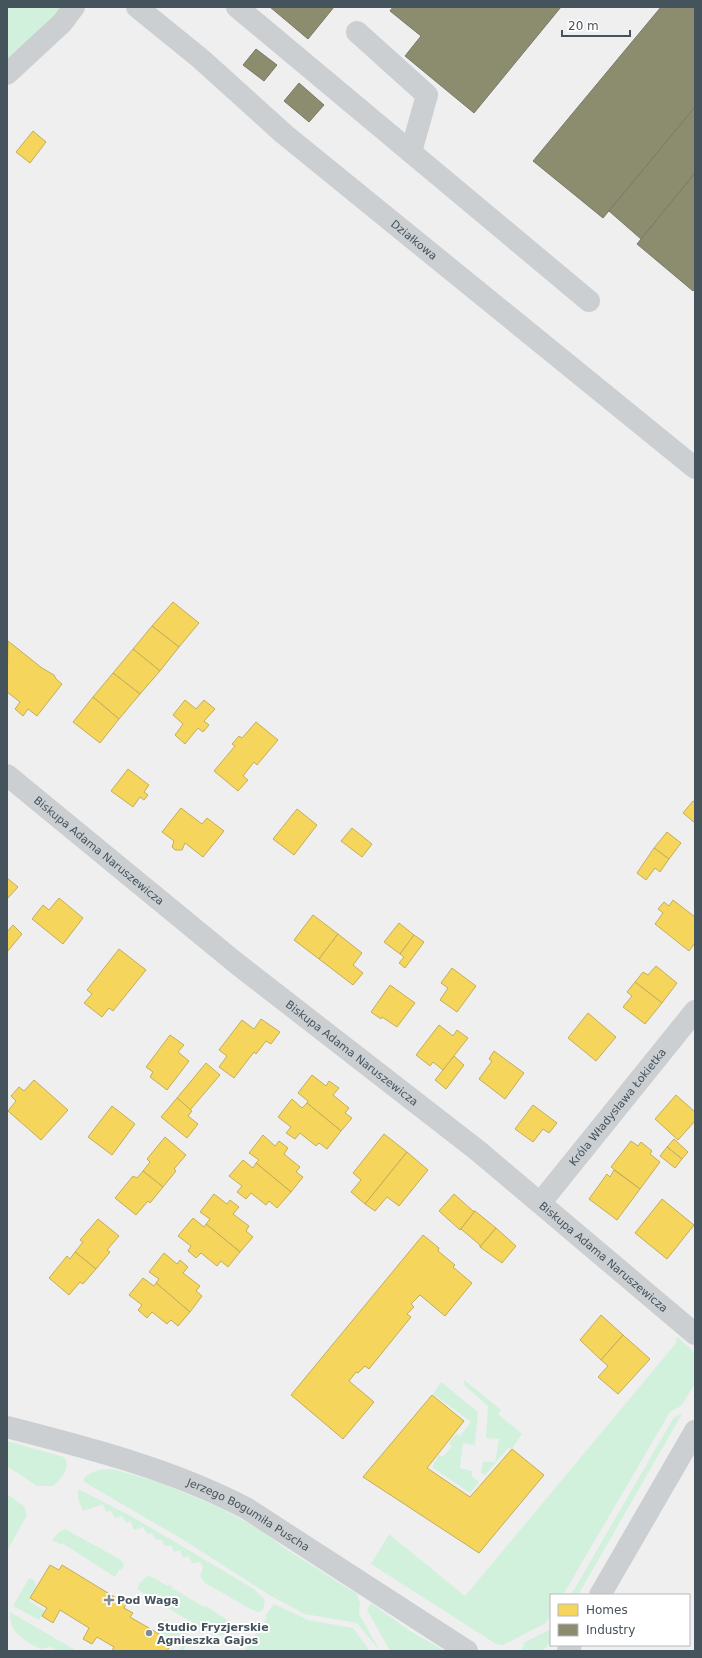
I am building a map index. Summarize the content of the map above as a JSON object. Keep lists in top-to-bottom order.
{
  "streets": {
    "street": [
      "Działkowa",
      "Biskupa Adama Naruszewicza",
      "Króla Władysława Łokietka",
      "Jerzego Bogumiła Puscha"
    ]
  },
  "crossings": [
    ["Biskupa Adama Naruszewicza", "Króla Władysława Łokietka"]
  ],
  "places": {
    "health": ["Pod Wagą"],
    "other": ["Studio Fryzjerskie Agnieszka Gajos"]
  },
  "legend": ["Homes", "Industry"],
  "scale_bar": "20 m"
}
